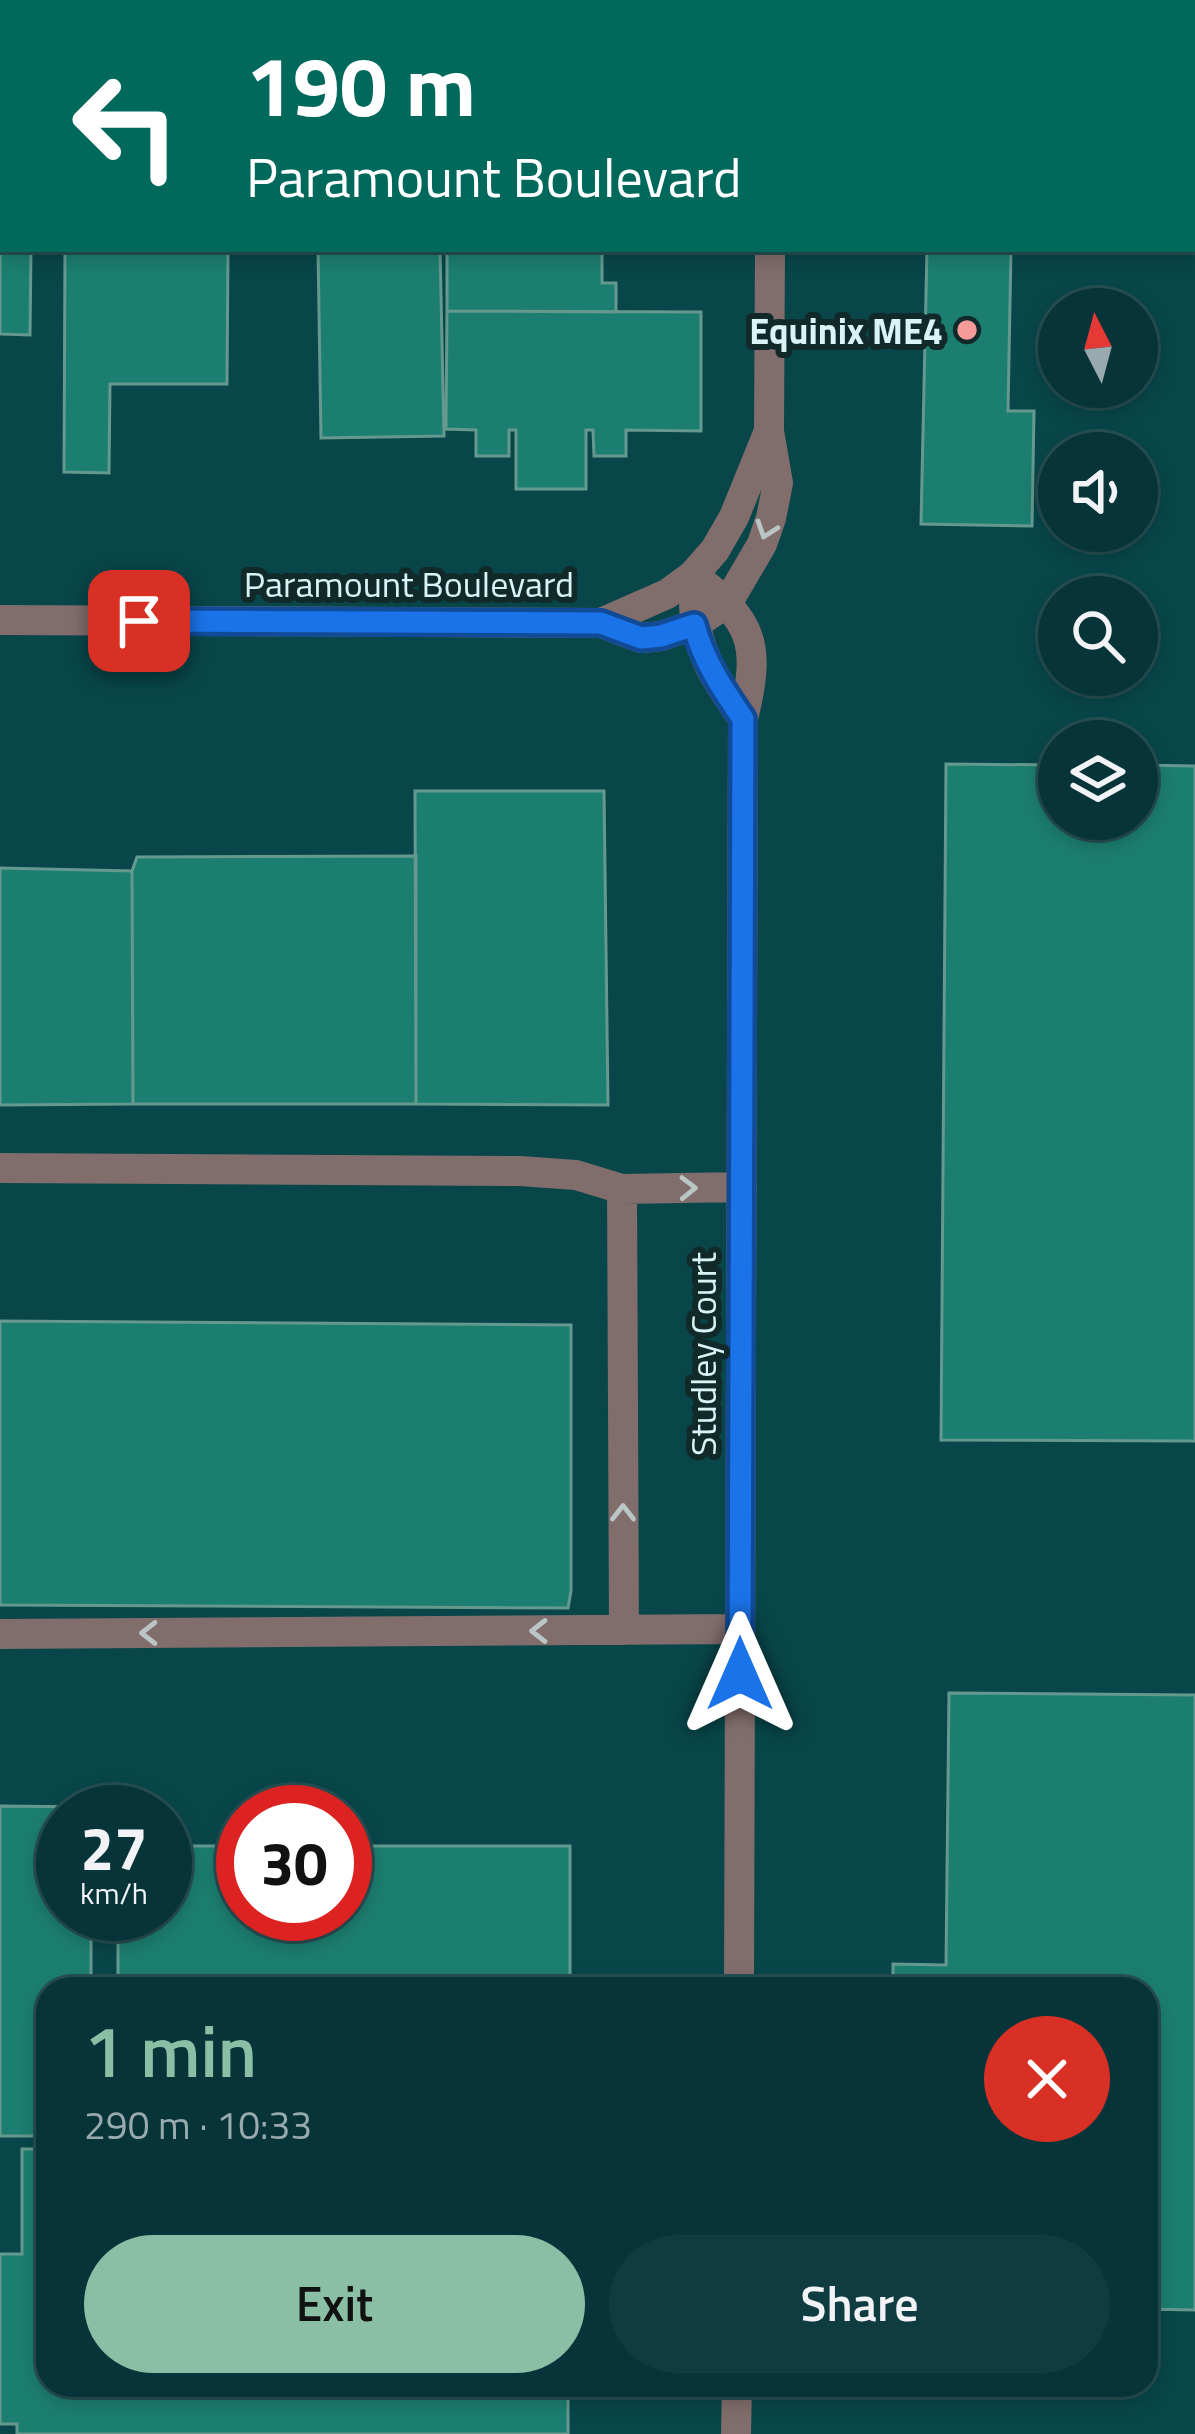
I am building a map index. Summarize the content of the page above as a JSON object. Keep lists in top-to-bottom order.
{
  "streets": {
    "street": ["Paramount Boulevard", "Studley Court"]
  },
  "crossings": [
    ["Paramount Boulevard", "Studley Court"]
  ],
  "places": ["Equinix ME4"],
  "north": "top",
  "page": {
    "turn": ["190 m", "Paramount Boulevard"],
    "speed": "27 km/h",
    "limit": "30",
    "heading": ["1 min", "290 m · 10:33"],
    "buttons": ["Exit", "Share"]
  }
}
